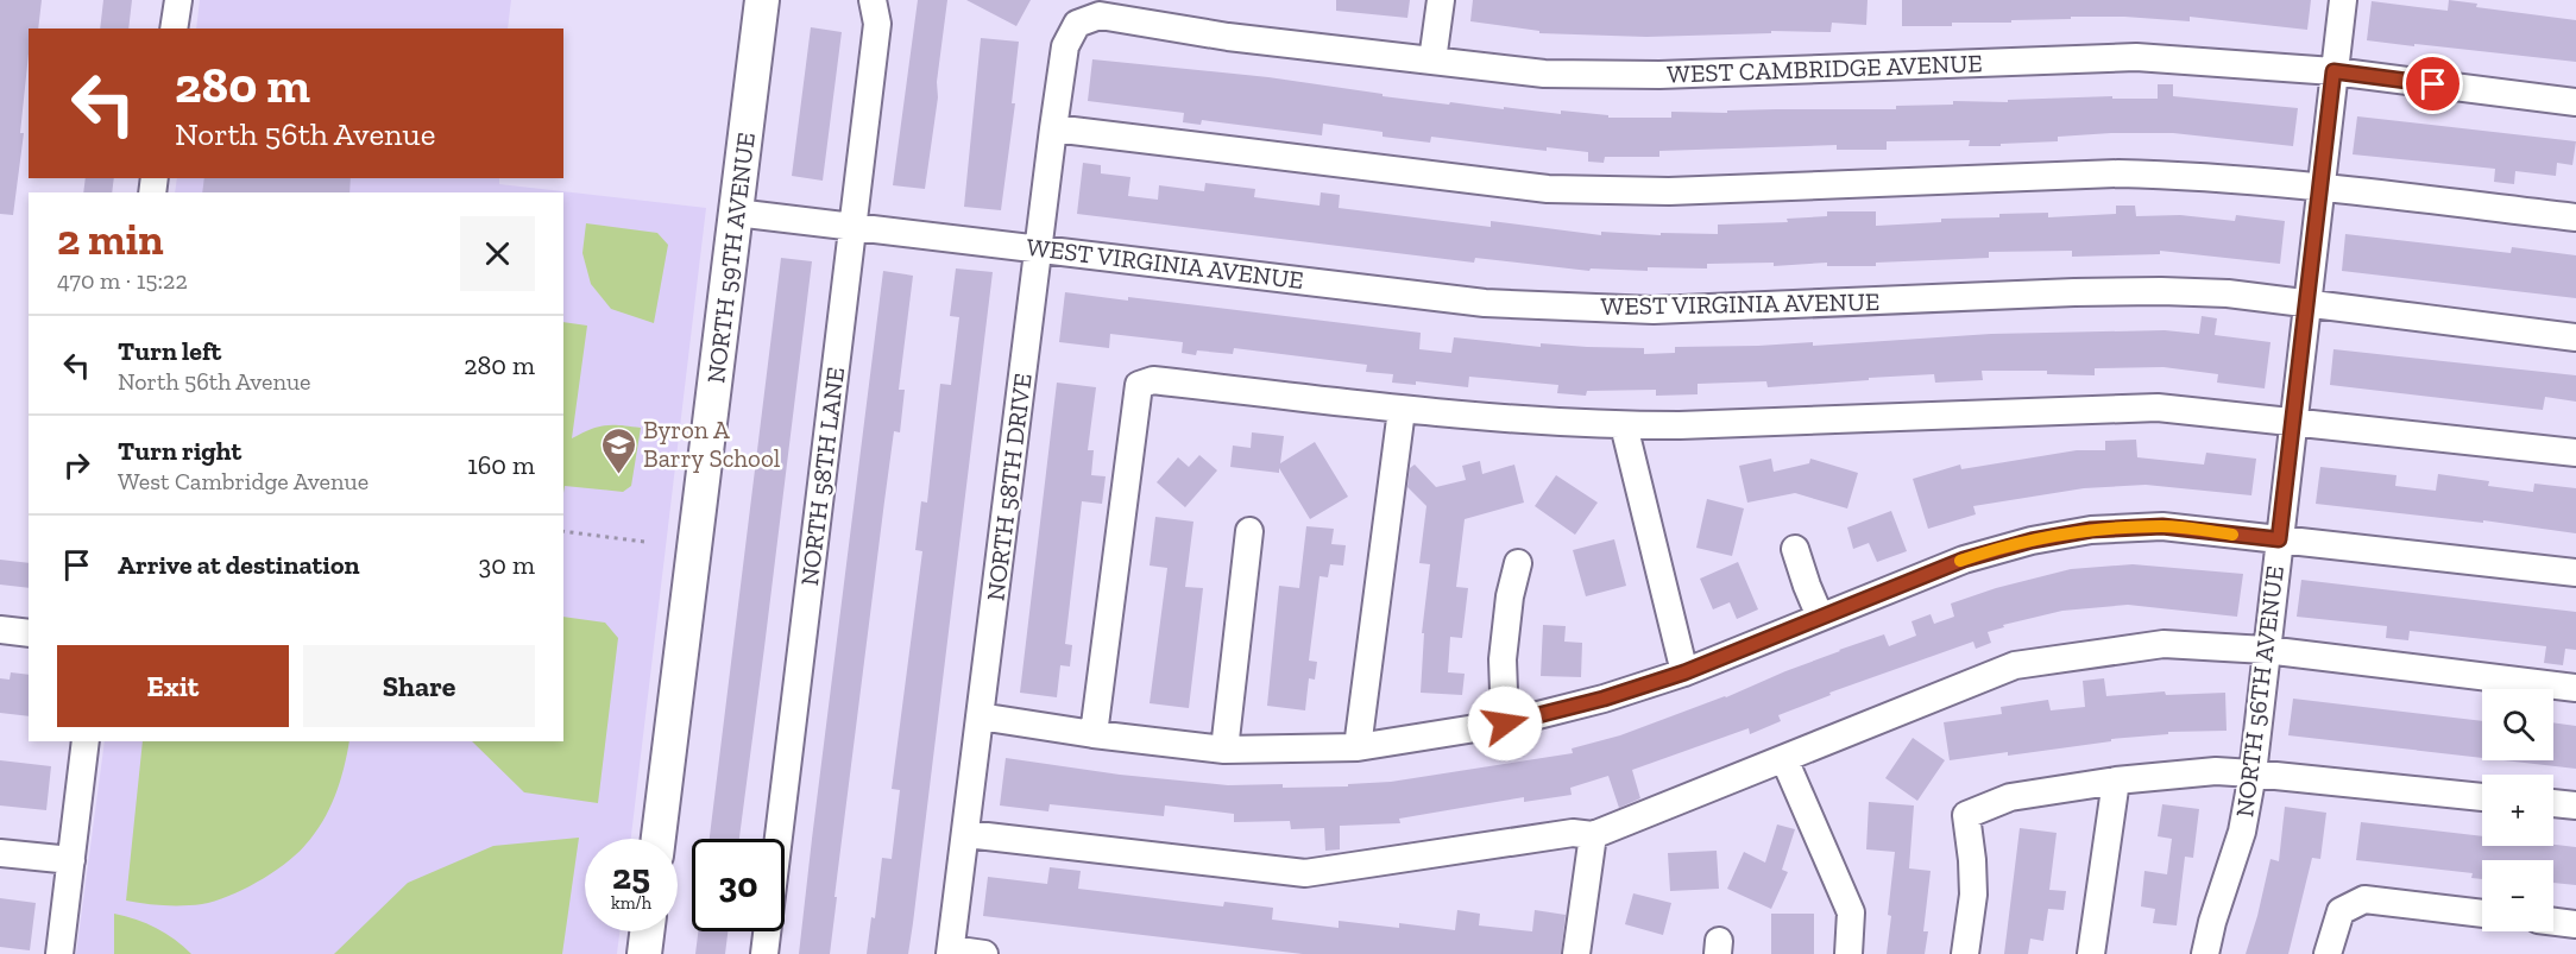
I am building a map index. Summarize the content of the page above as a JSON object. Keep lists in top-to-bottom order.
{
  "streets": {
    "main road": ["NORTH 59TH AVENUE"],
    "street": [
      "WEST CAMBRIDGE AVENUE",
      "WEST VIRGINIA AVENUE",
      "NORTH 58TH LANE",
      "NORTH 58TH DRIVE",
      "NORTH 56TH AVENUE"
    ]
  },
  "crossings": [
    ["WEST CAMBRIDGE AVENUE", "NORTH 58TH DRIVE"],
    ["WEST CAMBRIDGE AVENUE", "NORTH 56TH AVENUE"],
    ["NORTH 59TH AVENUE", "WEST VIRGINIA AVENUE"],
    ["WEST VIRGINIA AVENUE", "NORTH 58TH LANE"],
    ["WEST VIRGINIA AVENUE", "NORTH 58TH DRIVE"],
    ["WEST VIRGINIA AVENUE", "NORTH 56TH AVENUE"]
  ],
  "places": {
    "school or university": ["Byron A Barry School"]
  },
  "page": {
    "turn": ["280 m", "North 56th Avenue"],
    "heading": ["2 min", "470 m · 15:22"],
    "list": [
      {
        "name": "Turn left",
        "note": "North 56th Avenue",
        "value": "280 m"
      },
      {
        "name": "Turn right",
        "note": "West Cambridge Avenue",
        "value": "160 m"
      },
      {
        "name": "Arrive at destination",
        "value": "30 m"
      }
    ],
    "buttons": ["Exit", "Share"],
    "map_buttons": ["+", "−"],
    "speed": "25 km/h",
    "limit": "30"
  }
}
